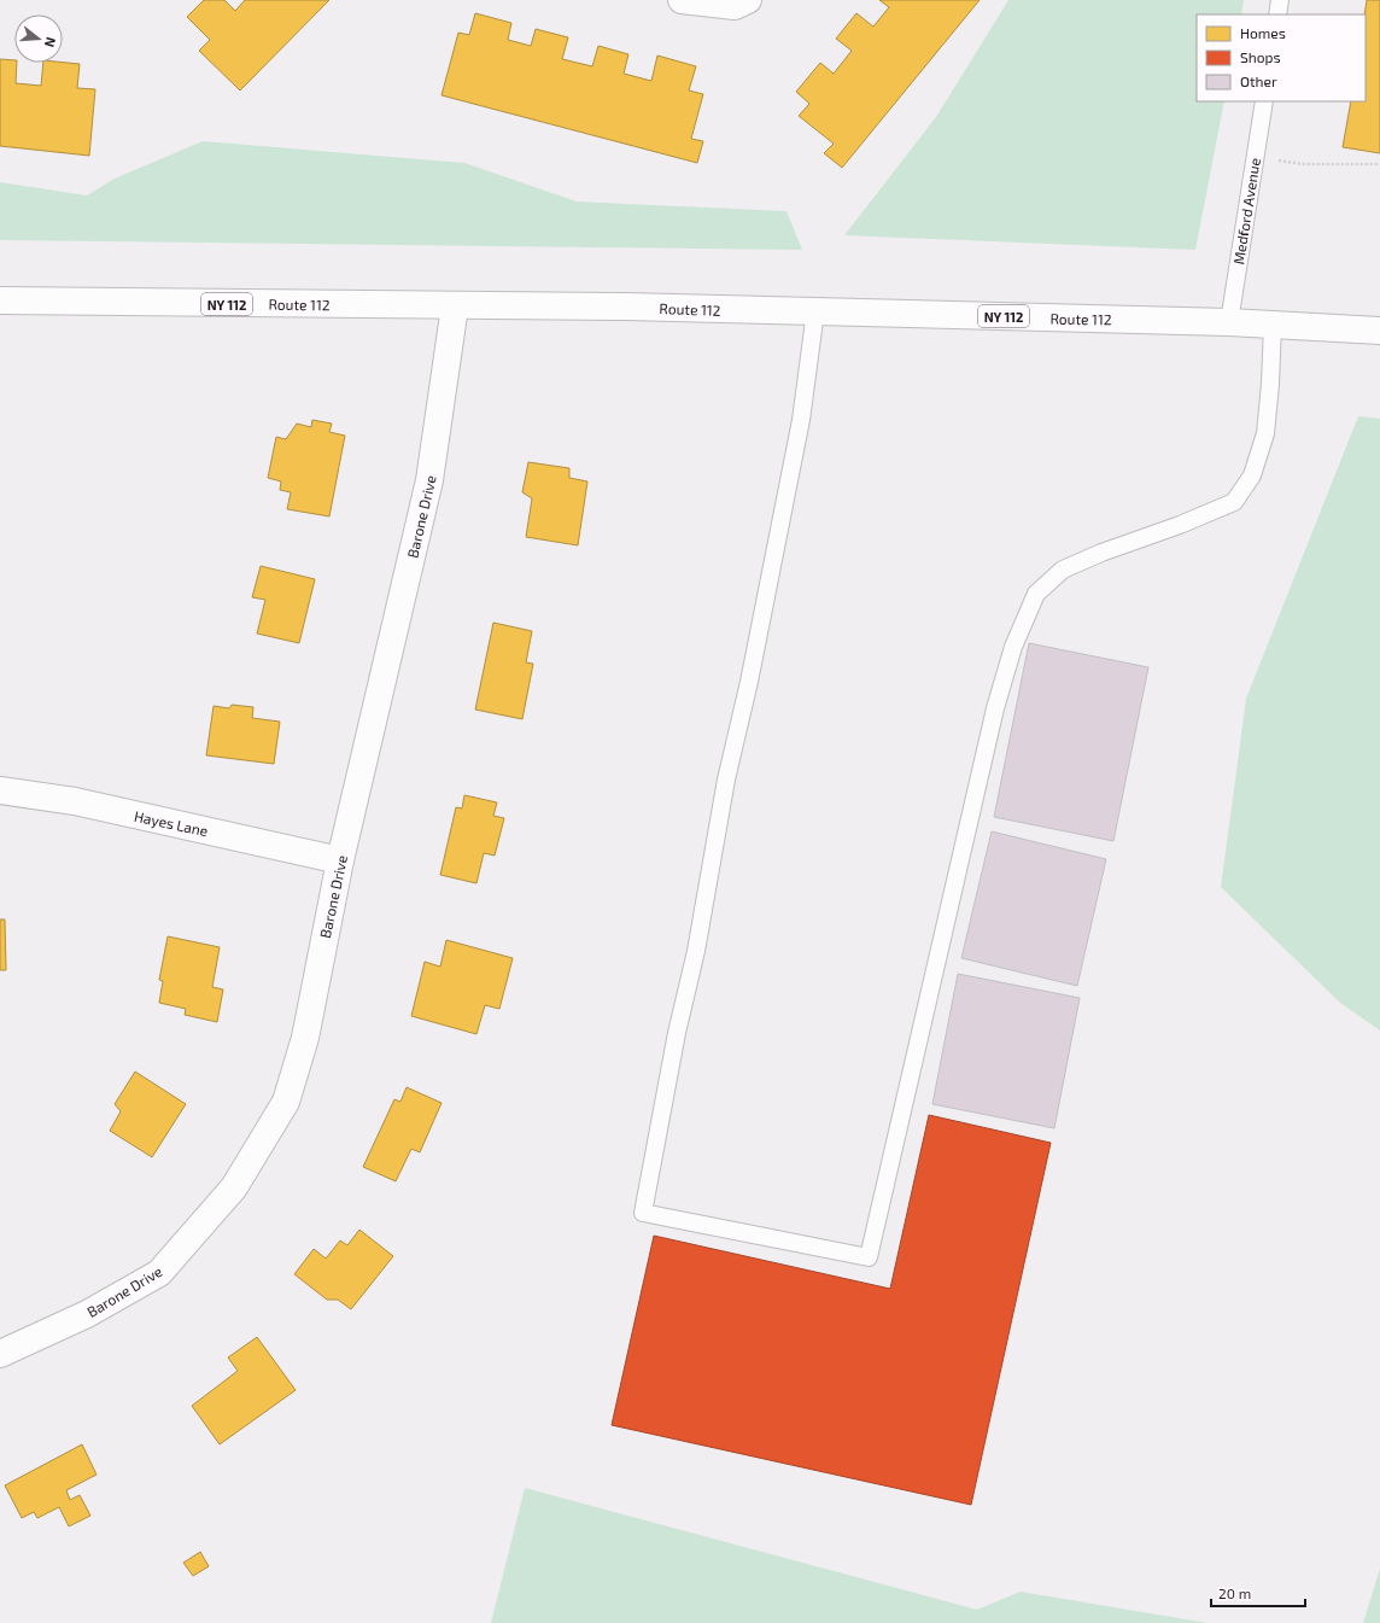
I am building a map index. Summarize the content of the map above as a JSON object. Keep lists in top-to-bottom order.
{
  "streets": {
    "street": [
      "NY 112",
      "Route 112",
      "Barone Drive",
      "Hayes Lane"
    ],
    "lane": ["Medford Avenue"]
  },
  "crossings": [
    ["Medford Avenue", "Route 112"],
    ["Route 112", "Barone Drive"],
    ["Barone Drive", "Hayes Lane"]
  ],
  "legend": ["Homes", "Shops", "Other"],
  "scale_bar": "20 m",
  "north": "right"
}
